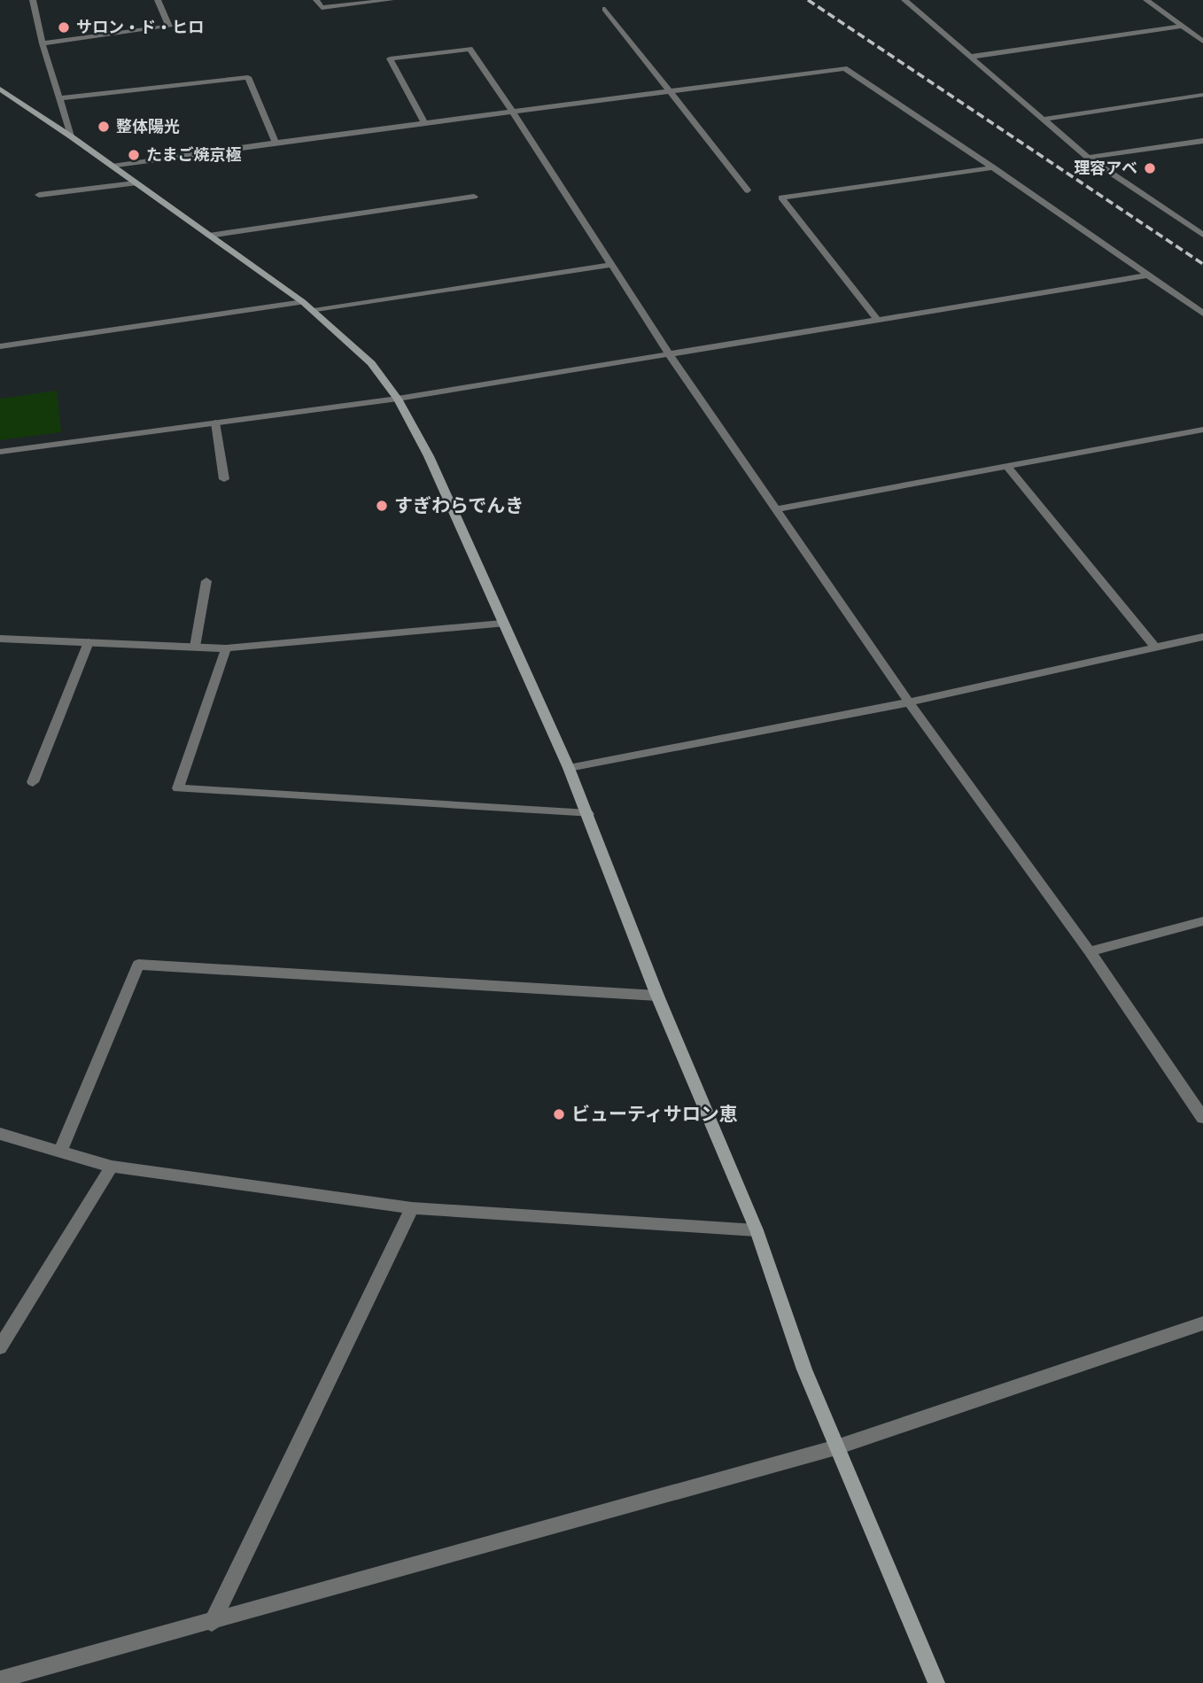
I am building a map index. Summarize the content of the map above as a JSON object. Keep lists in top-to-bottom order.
{
  "places": [
    "サロン・ド・ヒロ",
    "整体陽光",
    "たまご焼京極",
    "理容アベ",
    "すぎわらでんき",
    "ビューティサロン恵"
  ]
}
